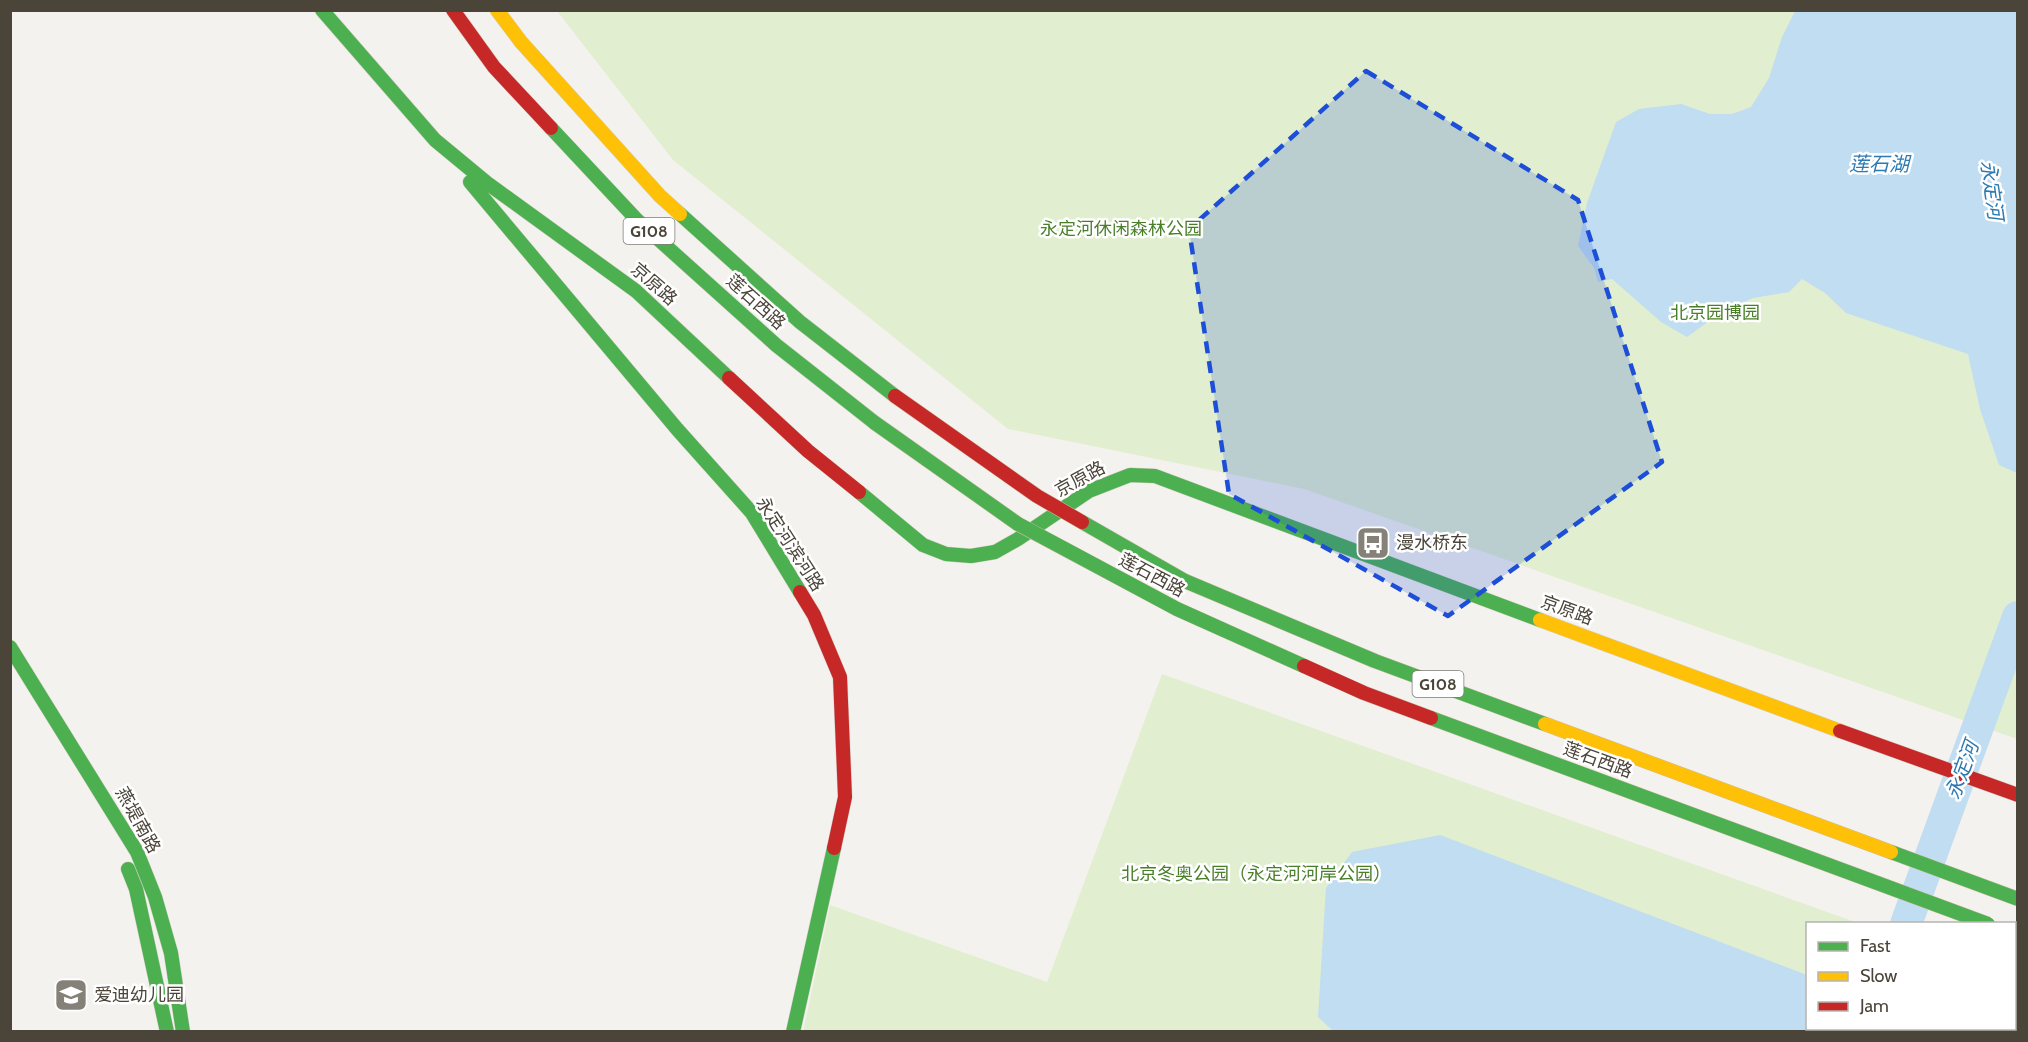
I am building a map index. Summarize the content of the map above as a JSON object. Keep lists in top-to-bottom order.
{
  "streets": {
    "main road": [
      "G108",
      "京原路",
      "莲石西路",
      "永定河滨河路",
      "燕堤南路"
    ]
  },
  "crossings": [
    ["京原路", "永定河滨河路"]
  ],
  "water": ["莲石湖", "永定河"],
  "parks": ["永定河休闲森林公园", "北京园博园", "北京冬奥公园（永定河河岸公园）"],
  "places": {
    "bus stop": ["漫水桥东"],
    "school or university": ["爱迪幼儿园"]
  },
  "legend": ["Fast", "Slow", "Jam"]
}
